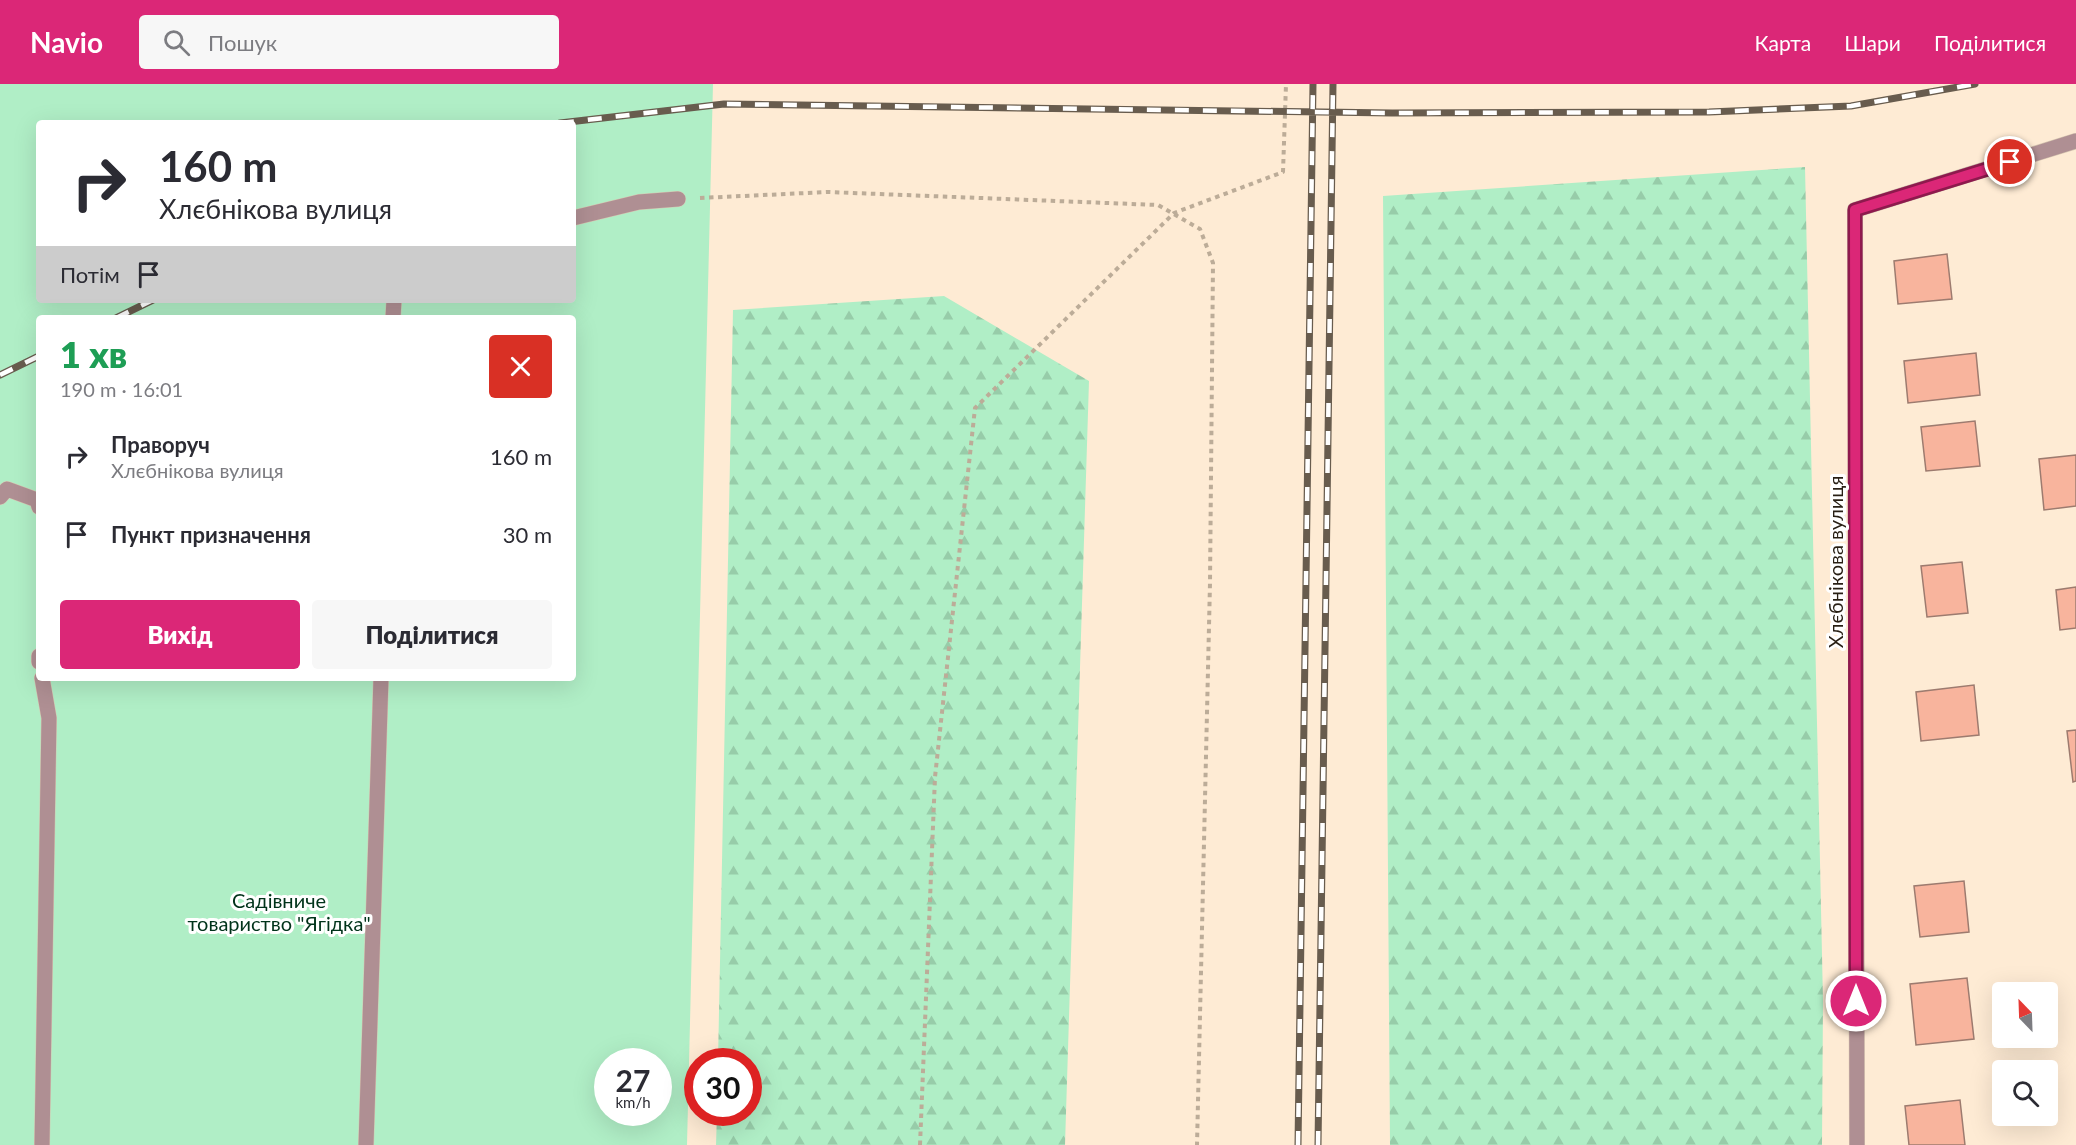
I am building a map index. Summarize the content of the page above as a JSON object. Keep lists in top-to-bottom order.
{
  "streets": {
    "street": ["Хлєбнікова вулиця"]
  },
  "parks": ["Садівниче товариство \"Ягідка\""],
  "north": "top left",
  "page": {
    "header": "Navio",
    "search": "Пошук",
    "nav": ["Карта", "Шари", "Поділитися"],
    "turn": ["160 m", "Хлєбнікова вулиця"],
    "then": "Потім",
    "heading": ["1 хв", "190 m · 16:01"],
    "list": [
      {
        "name": "Праворуч",
        "note": "Хлєбнікова вулиця",
        "value": "160 m"
      },
      {
        "name": "Пункт призначення",
        "value": "30 m"
      }
    ],
    "buttons": ["Вихід", "Поділитися"],
    "speed": "27 km/h",
    "limit": "30"
  }
}
